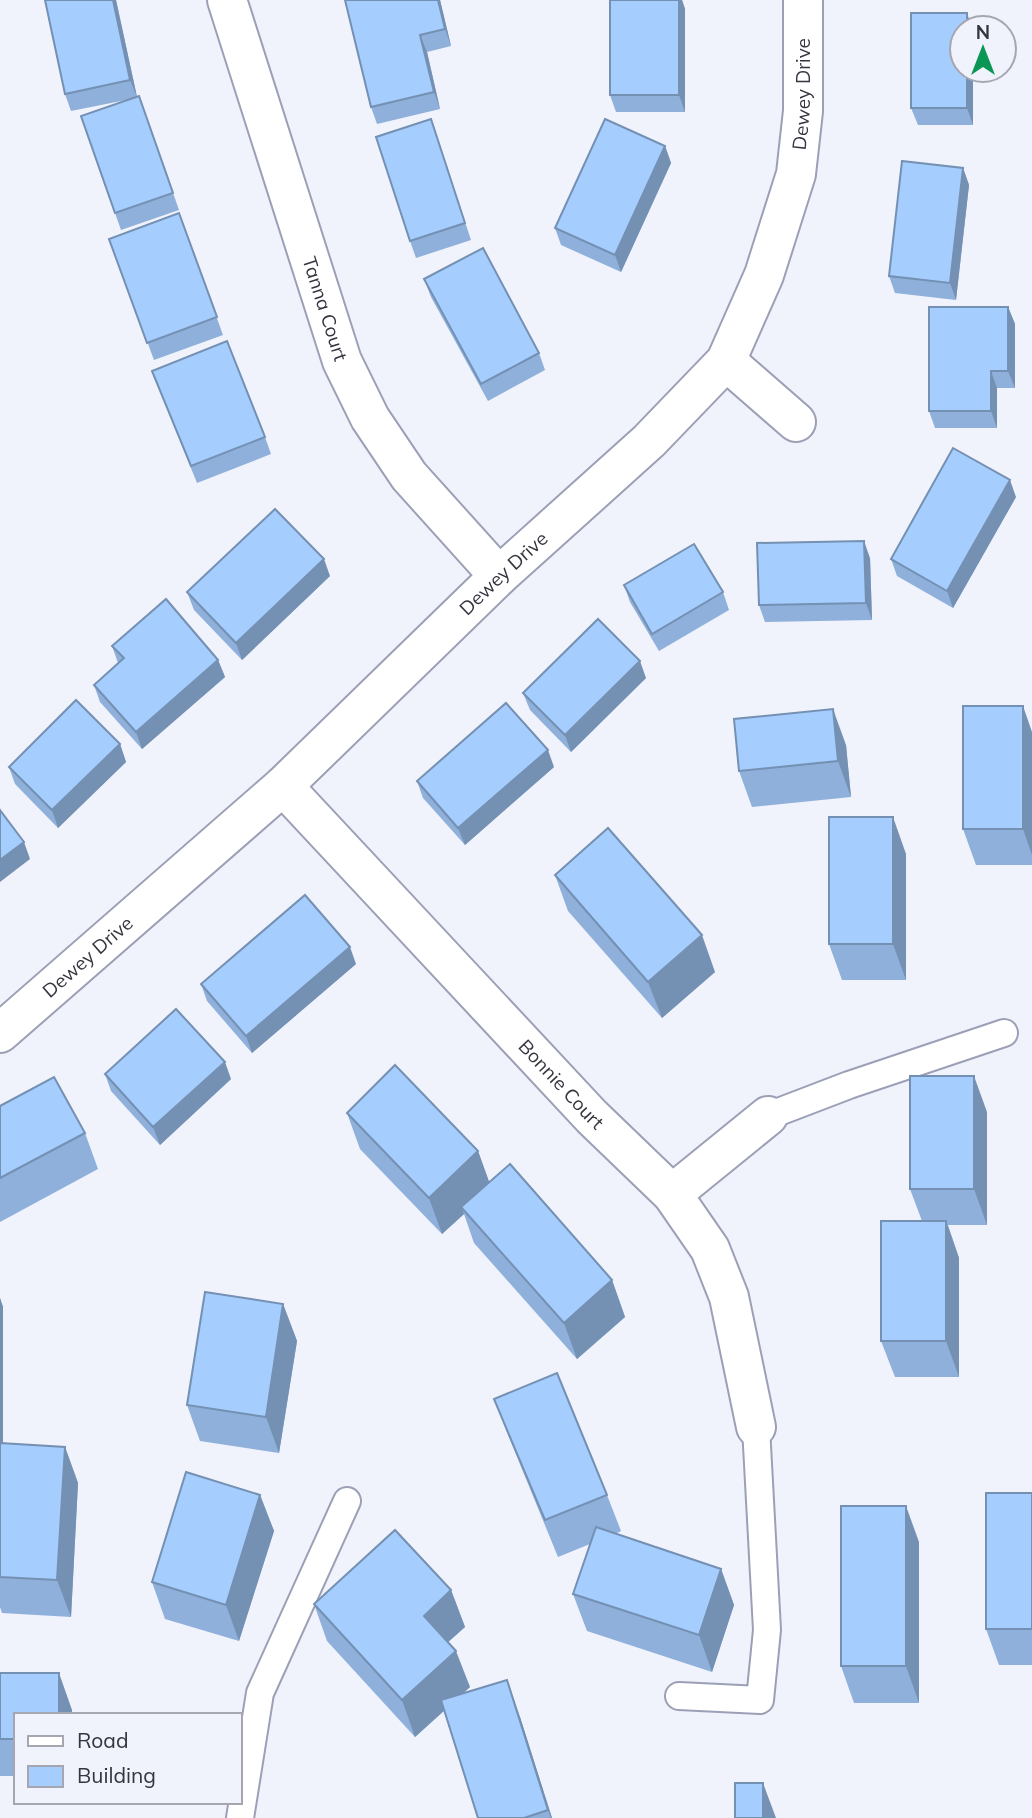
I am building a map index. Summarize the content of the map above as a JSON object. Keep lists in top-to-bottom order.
{
  "streets": {
    "street": ["Dewey Drive", "Tanna Court", "Bonnie Court"]
  },
  "crossings": [
    ["Dewey Drive", "Tanna Court"],
    ["Dewey Drive", "Bonnie Court"]
  ],
  "legend": ["Road", "Building"],
  "north": "top"
}
